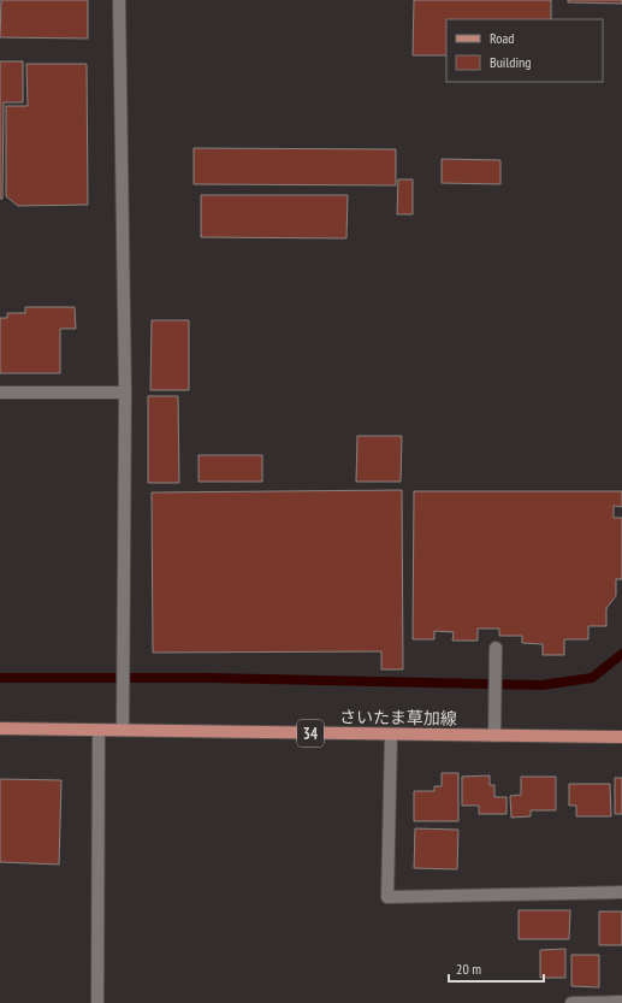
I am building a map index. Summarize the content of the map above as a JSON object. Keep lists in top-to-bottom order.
{
  "streets": {
    "main road": ["さいたま草加線", "34"]
  },
  "legend": ["Road", "Building"],
  "scale_bar": "20 m"
}
